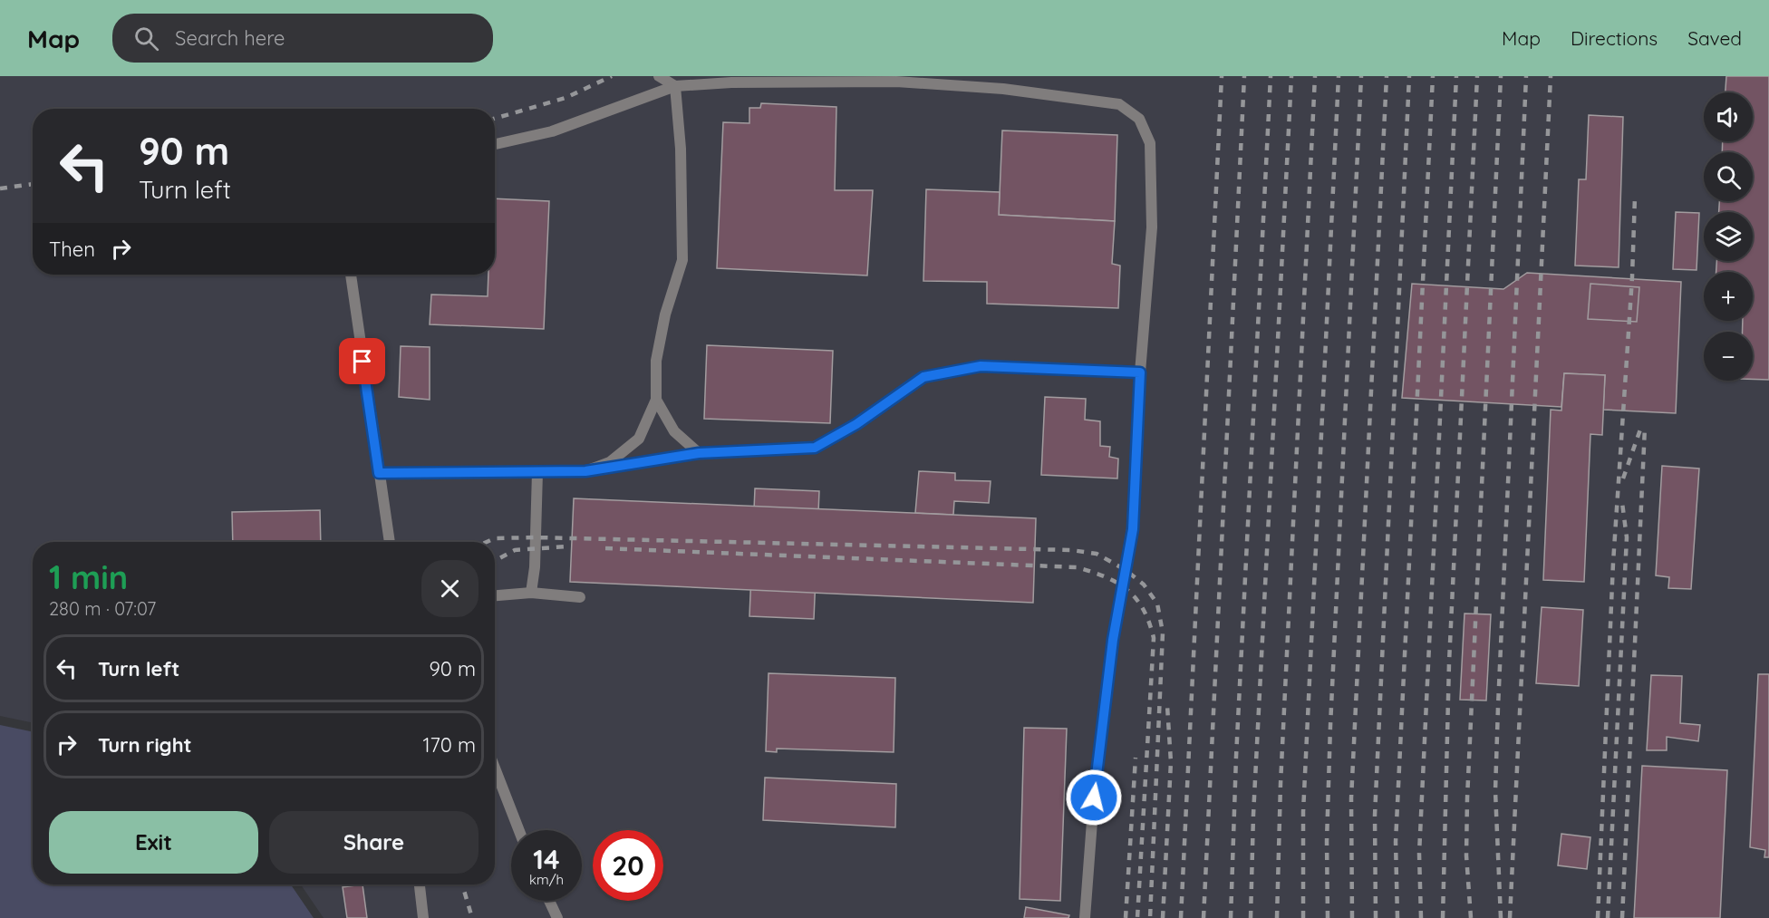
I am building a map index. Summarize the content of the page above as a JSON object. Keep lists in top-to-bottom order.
{
  "page": {
    "header": "Map",
    "search": "Search here",
    "nav": ["Map", "Directions", "Saved"],
    "map_buttons": ["+", "−"],
    "turn": ["90 m", "Turn left"],
    "then": "Then",
    "heading": ["1 min", "280 m · 07:07"],
    "list": [
      {
        "name": "Turn left",
        "value": "90 m"
      },
      {
        "name": "Turn right",
        "value": "170 m"
      }
    ],
    "buttons": ["Exit", "Share"],
    "speed": "14 km/h",
    "limit": "20"
  }
}
